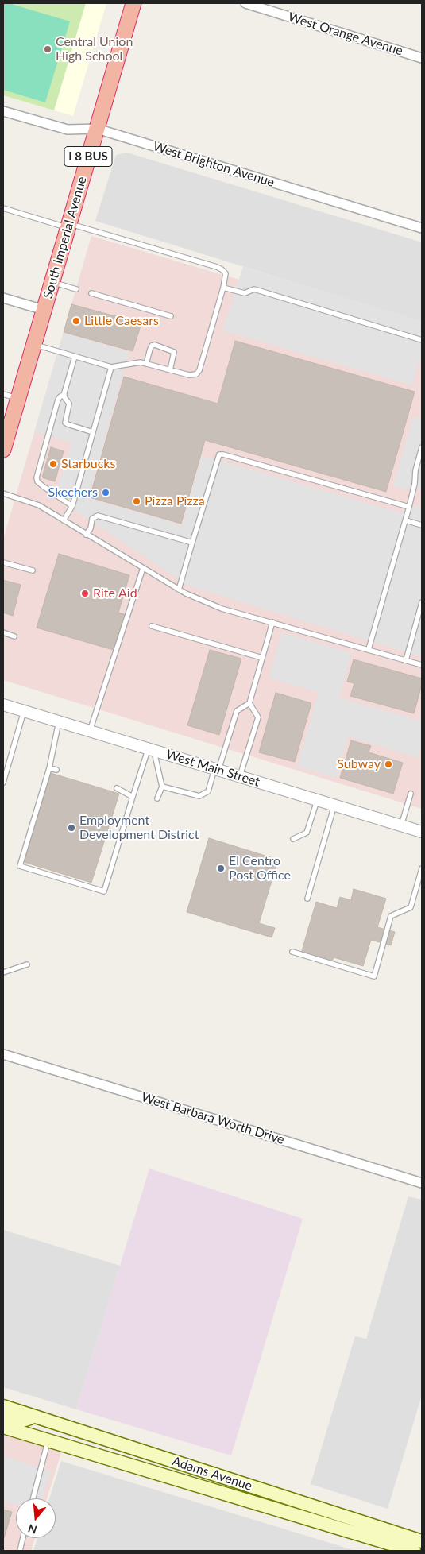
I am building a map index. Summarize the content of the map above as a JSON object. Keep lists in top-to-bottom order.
{
  "streets": {
    "highway": ["I 8 BUS", "South Imperial Avenue"],
    "main road": ["Adams Avenue"],
    "street": [
      "West Orange Avenue",
      "West Brighton Avenue",
      "West Main Street",
      "West Barbara Worth Drive"
    ]
  },
  "crossings": [
    ["West Brighton Avenue", "South Imperial Avenue"]
  ],
  "places": [
    "Central Union High School",
    "Little Caesars",
    "Starbucks",
    "Skechers",
    "Pizza Pizza",
    "Rite Aid",
    "Subway",
    "Employment Development District",
    "El Centro Post Office"
  ],
  "north": "bottom"
}
